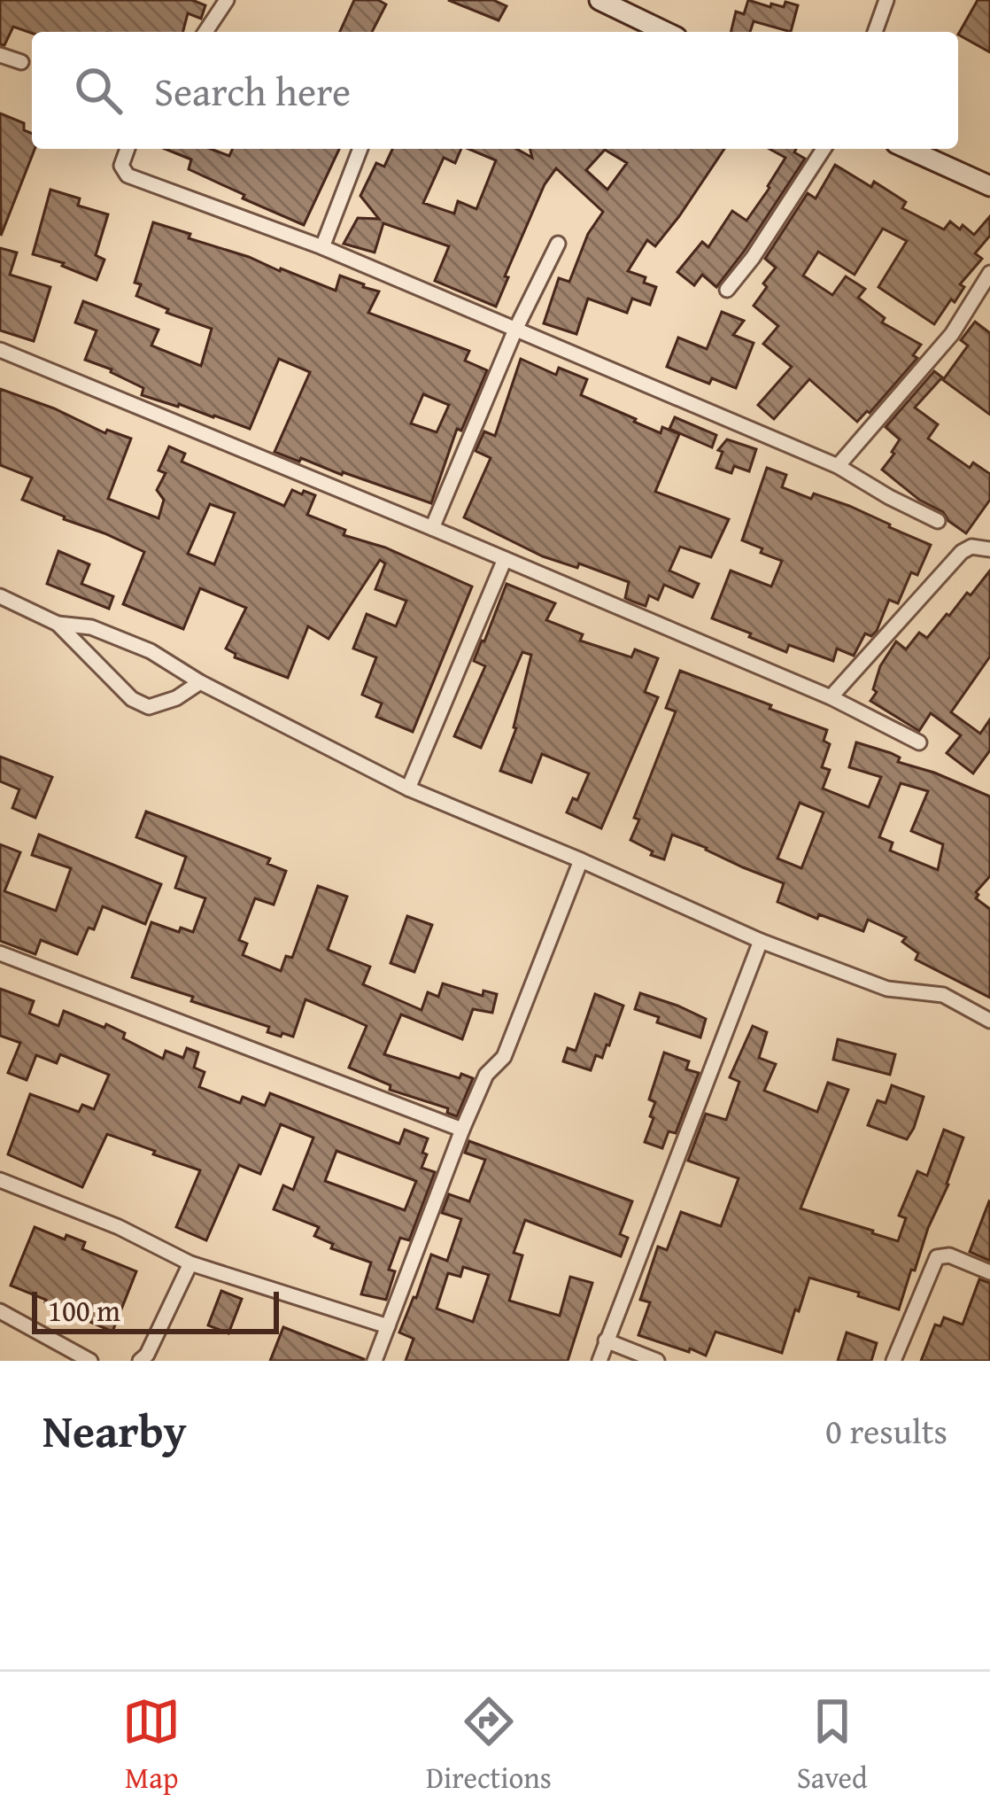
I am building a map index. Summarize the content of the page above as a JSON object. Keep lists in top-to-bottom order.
{
  "scale_bar": "100 m",
  "page": {
    "search": "Search here",
    "scale": "100 m",
    "heading": ["Nearby", "0 results"],
    "nav": ["Map", "Directions", "Saved"]
  }
}
